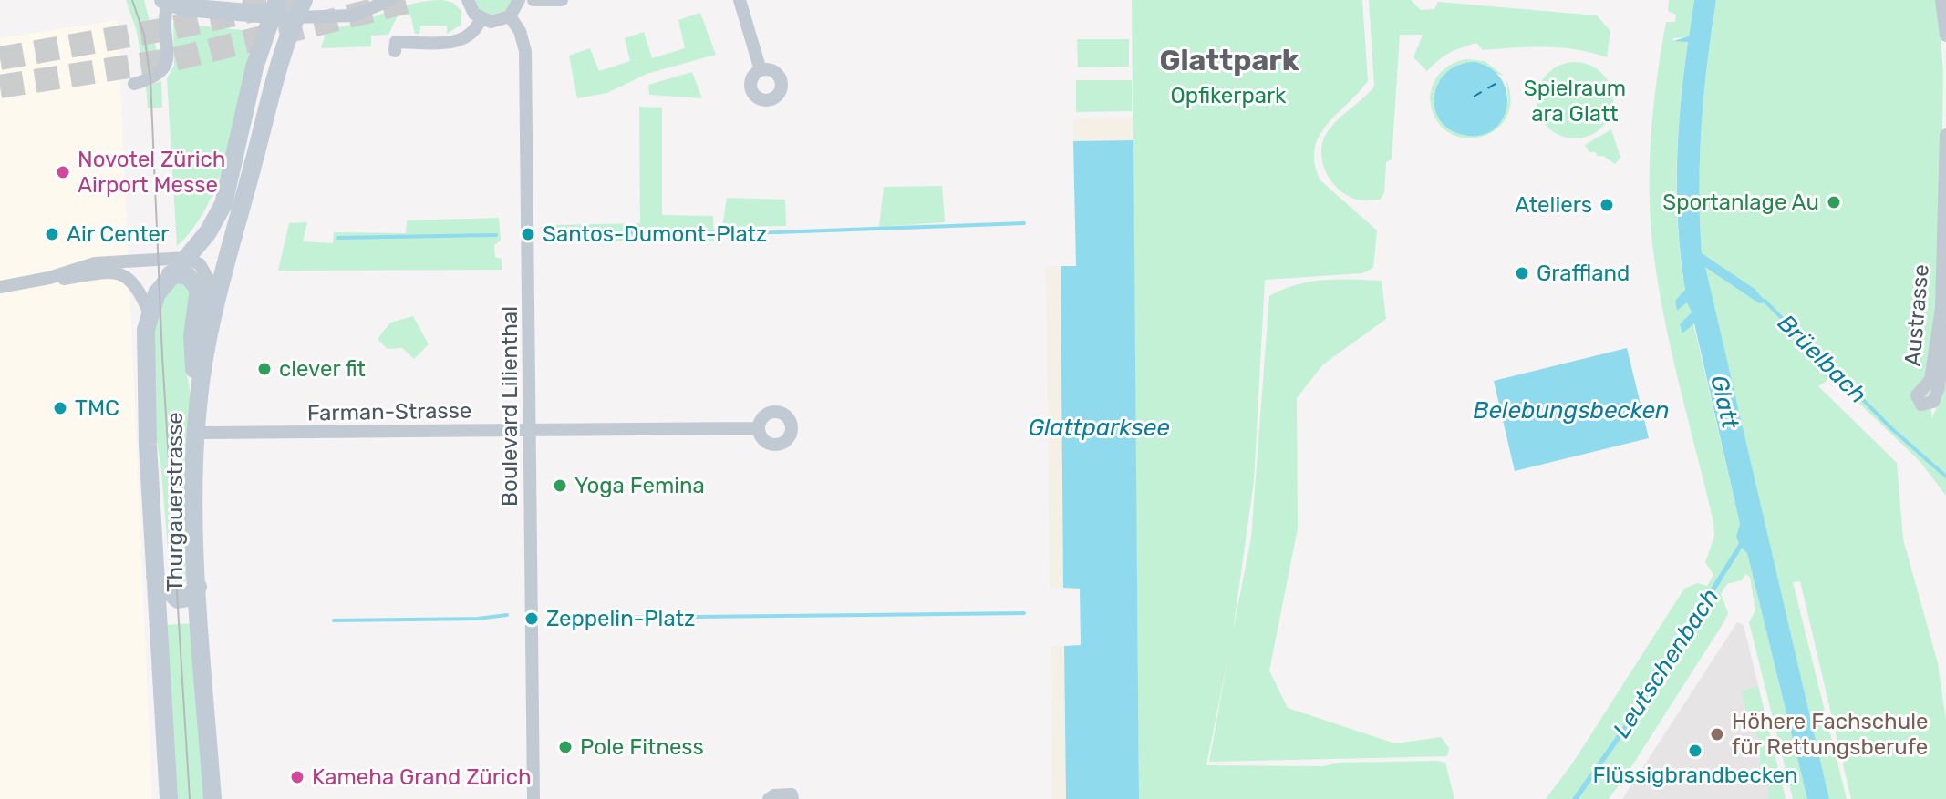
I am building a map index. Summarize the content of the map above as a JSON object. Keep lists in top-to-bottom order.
{
  "streets": {
    "main road": ["Thurgauerstrasse"],
    "street": ["Austrasse", "Boulevard Lilienthal", "Farman-Strasse"]
  },
  "crossings": [
    ["Boulevard Lilienthal", "Farman-Strasse"],
    ["Farman-Strasse", "Thurgauerstrasse"]
  ],
  "districts": ["Glattpark"],
  "water": [
    "Brüelbach",
    "Glatt",
    "Belebungsbecken",
    "Glattparksee",
    "Leutschenbach"
  ],
  "parks": ["Spielraum ara Glatt", "Opfikerpark"],
  "places": [
    "Novotel Zürich Airport Messe",
    "Sportanlage Au",
    "Ateliers",
    "Air Center",
    "Santos-Dumont-Platz",
    "Graffland",
    "clever fit",
    "TMC",
    "Yoga Femina",
    "Zeppelin-Platz",
    "Höhere Fachschule für Rettungsberufe",
    "Pole Fitness",
    "Flüssigbrandbecken",
    "Kameha Grand Zürich"
  ]
}
